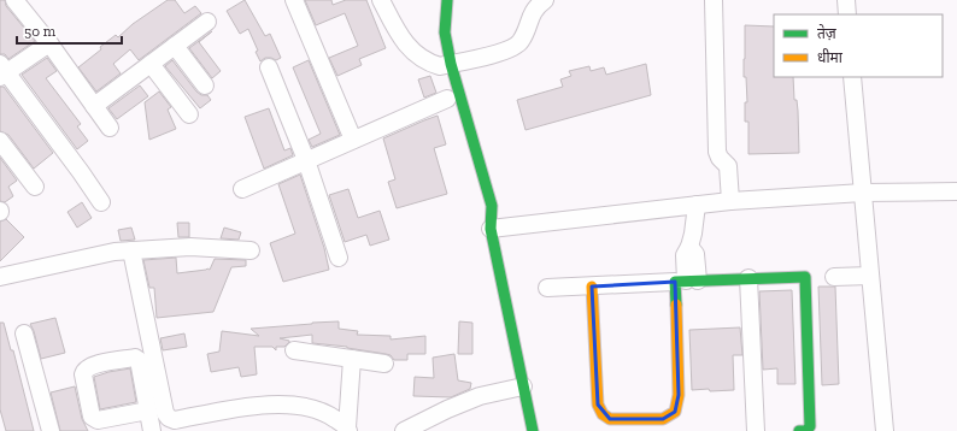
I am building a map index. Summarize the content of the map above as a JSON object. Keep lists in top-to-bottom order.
{
  "legend": ["तेज़", "धीमा"],
  "scale_bar": "50 m"
}
